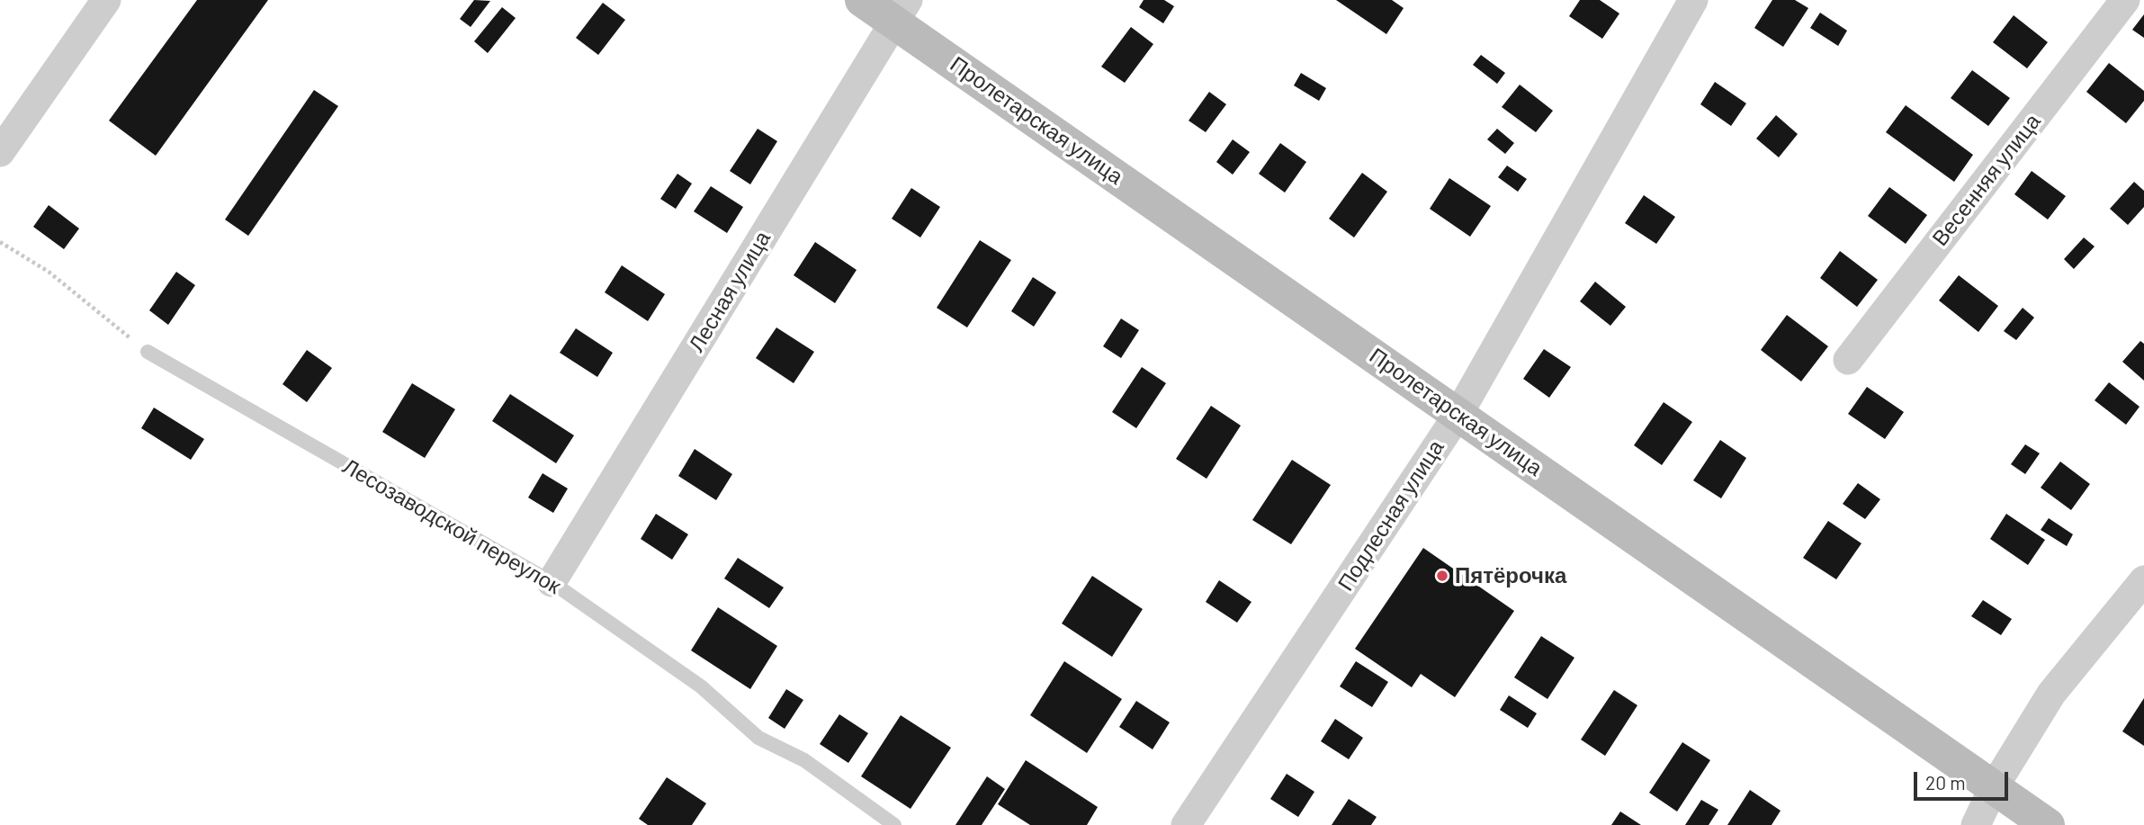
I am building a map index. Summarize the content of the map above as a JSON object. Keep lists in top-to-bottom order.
{
  "streets": {
    "street": [
      "Пролетарская улица",
      "Весенняя улица",
      "Лесная улица",
      "Подлесная улица"
    ],
    "lane": ["Лесозаводской переулок"]
  },
  "crossings": [
    ["Пролетарская улица", "Лесная улица"],
    ["Пролетарская улица", "Подлесная улица"],
    ["Лесная улица", "Лесозаводской переулок"]
  ],
  "places": ["Пятёрочка"],
  "scale_bar": "20 m"
}
